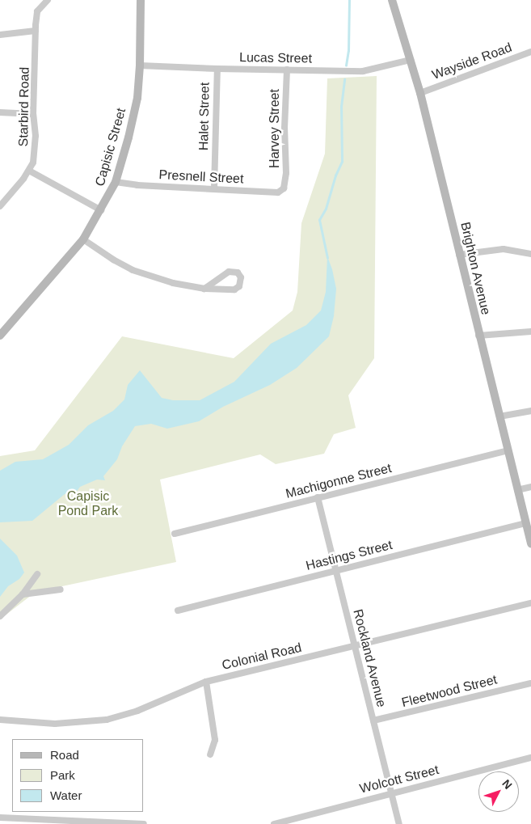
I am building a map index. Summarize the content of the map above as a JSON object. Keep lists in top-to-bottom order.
{
  "streets": {
    "main road": ["Capisic Street", "Brighton Avenue"],
    "street": [
      "Lucas Street",
      "Wayside Road",
      "Starbird Road",
      "Halet Street",
      "Harvey Street",
      "Presnell Street",
      "Machigonne Street",
      "Hastings Street",
      "Colonial Road",
      "Rockland Avenue",
      "Fleetwood Street",
      "Wolcott Street"
    ]
  },
  "crossings": [
    ["Lucas Street", "Halet Street"],
    ["Lucas Street", "Harvey Street"],
    ["Lucas Street", "Capisic Street"],
    ["Lucas Street", "Brighton Avenue"],
    ["Wayside Road", "Brighton Avenue"],
    ["Halet Street", "Presnell Street"],
    ["Harvey Street", "Presnell Street"],
    ["Capisic Street", "Presnell Street"],
    ["Brighton Avenue", "Machigonne Street"],
    ["Brighton Avenue", "Hastings Street"],
    ["Machigonne Street", "Rockland Avenue"],
    ["Hastings Street", "Rockland Avenue"],
    ["Colonial Road", "Rockland Avenue"],
    ["Rockland Avenue", "Fleetwood Street"],
    ["Rockland Avenue", "Wolcott Street"]
  ],
  "parks": ["Capisic Pond Park"],
  "legend": ["Road", "Park", "Water"],
  "north": "top right"
}
